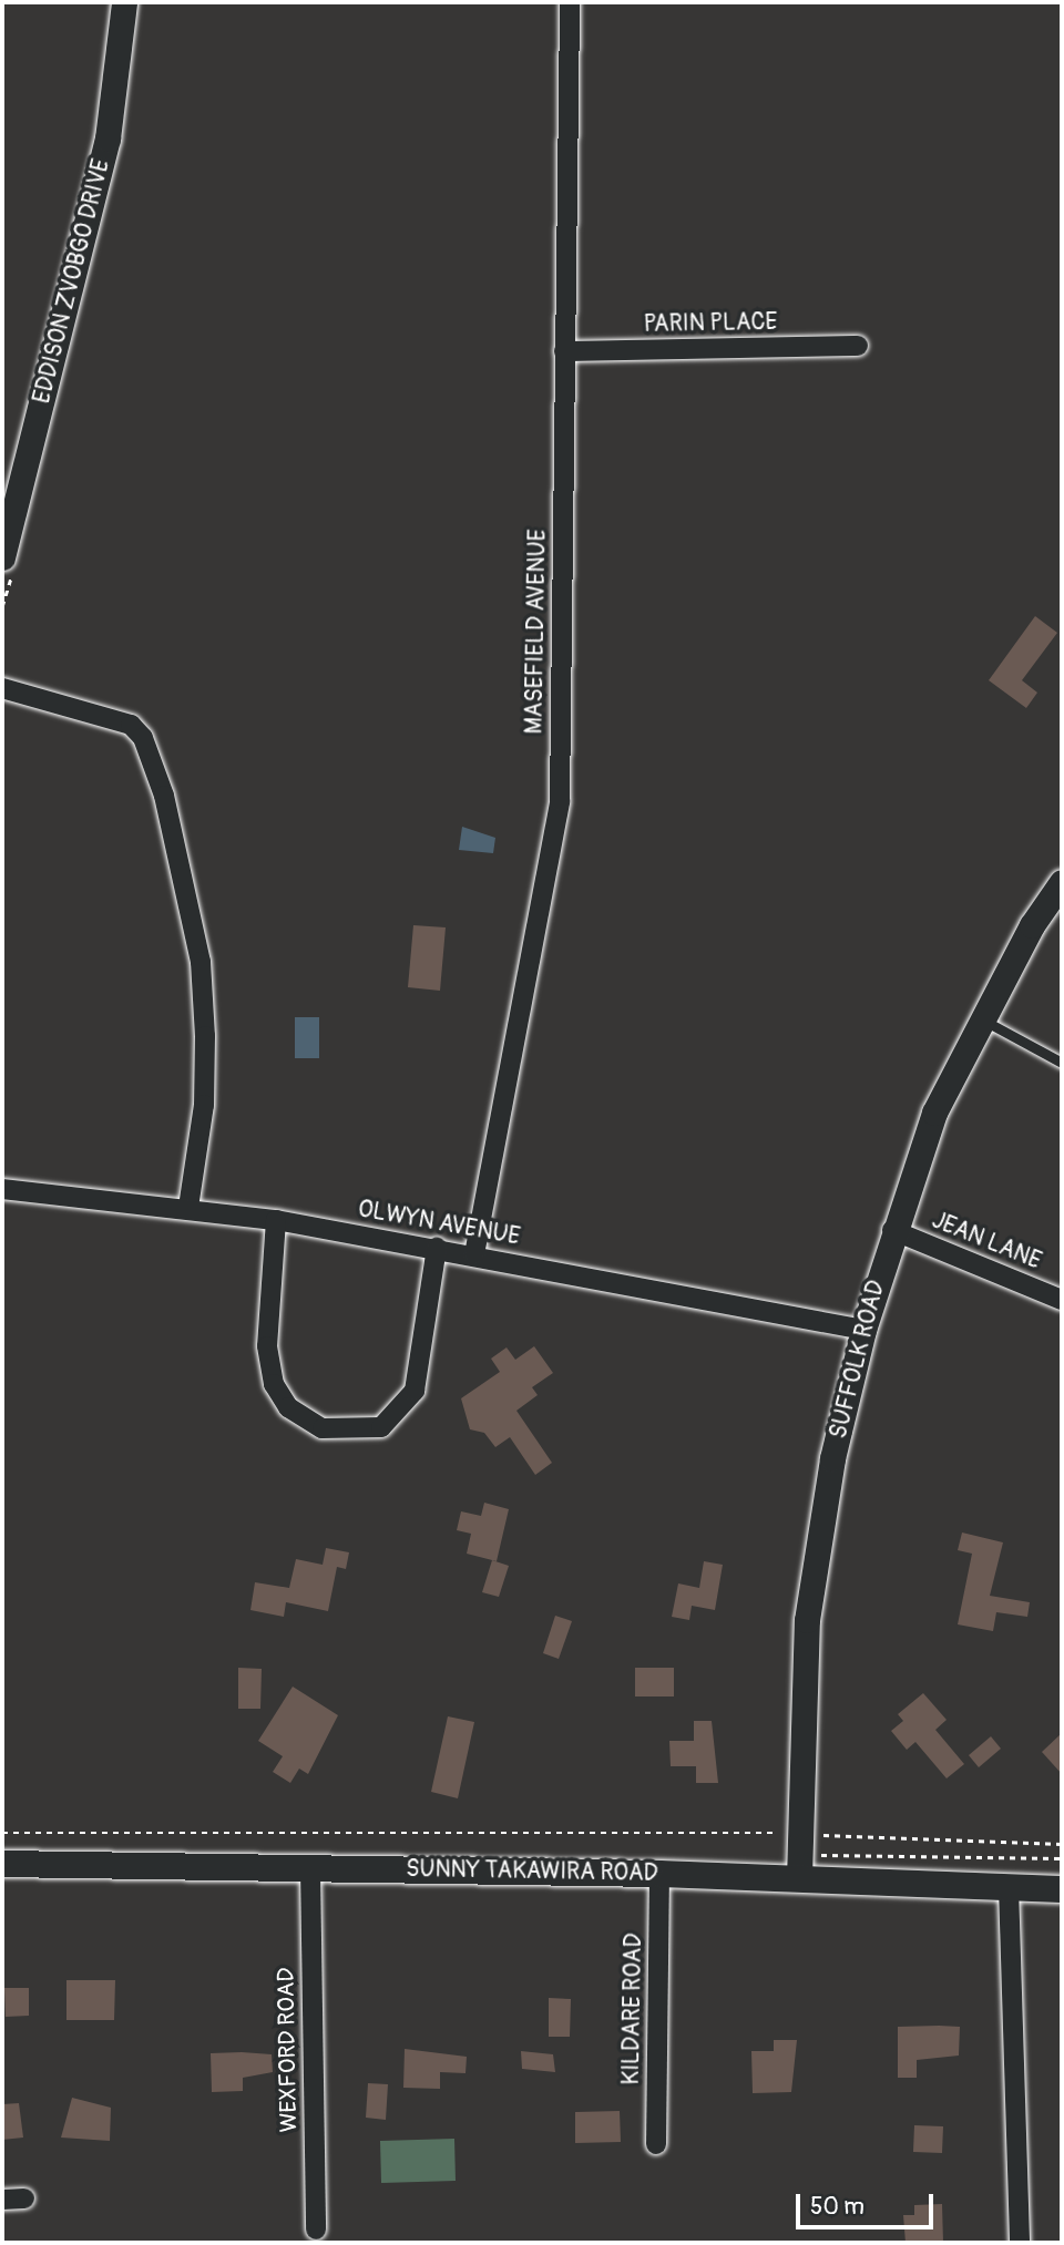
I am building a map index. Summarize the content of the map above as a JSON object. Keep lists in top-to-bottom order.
{
  "streets": {
    "main road": ["SUNNY TAKAWIRA ROAD"],
    "street": [
      "EDDISON ZVOBGO DRIVE",
      "PARIN PLACE",
      "MASEFIELD AVENUE",
      "OLWYN AVENUE",
      "JEAN LANE",
      "SUFFOLK ROAD",
      "KILDARE ROAD",
      "WEXFORD ROAD"
    ]
  },
  "crossings": [
    ["PARIN PLACE", "MASEFIELD AVENUE"],
    ["MASEFIELD AVENUE", "OLWYN AVENUE"],
    ["OLWYN AVENUE", "SUFFOLK ROAD"],
    ["JEAN LANE", "SUFFOLK ROAD"],
    ["SUFFOLK ROAD", "SUNNY TAKAWIRA ROAD"],
    ["SUNNY TAKAWIRA ROAD", "KILDARE ROAD"],
    ["SUNNY TAKAWIRA ROAD", "WEXFORD ROAD"]
  ],
  "scale_bar": "50 m"
}
